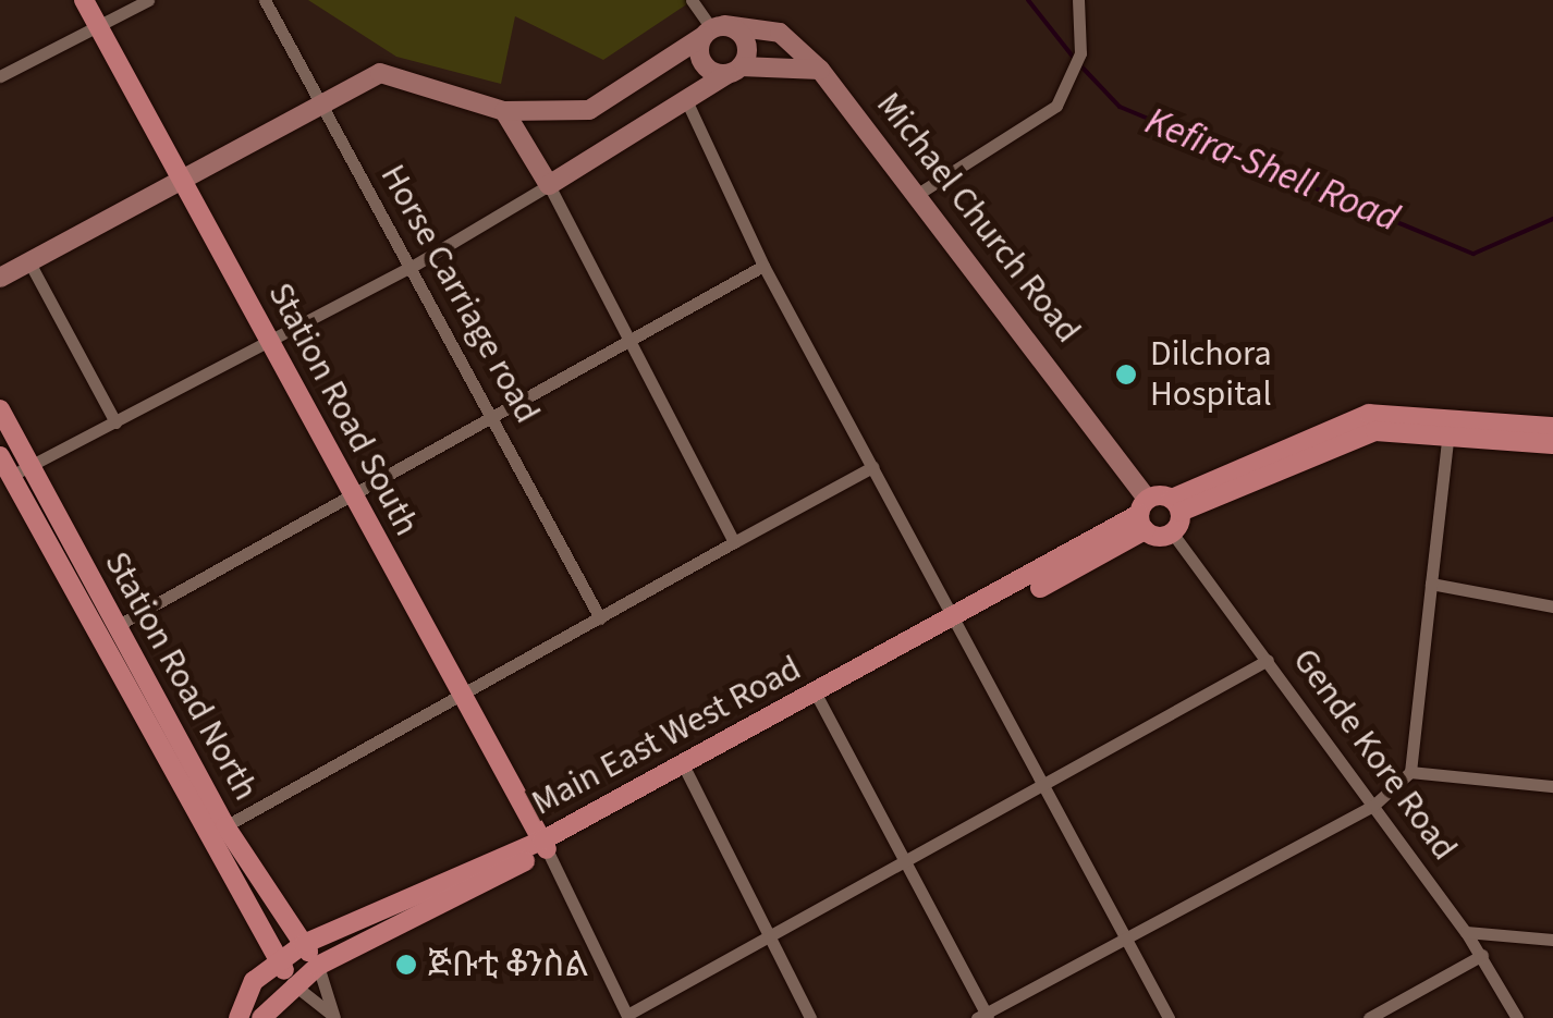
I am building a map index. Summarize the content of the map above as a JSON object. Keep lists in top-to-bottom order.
{
  "streets": {
    "main road": [
      "Michael Church Road",
      "Station Road South",
      "Station Road North",
      "Main East West Road"
    ],
    "street": ["Horse Carriage road", "Gende Kore Road"]
  },
  "crossings": [
    ["Michael Church Road", "Main East West Road"],
    ["Station Road South", "Main East West Road"],
    ["Station Road North", "Main East West Road"]
  ],
  "water": ["Kefira-Shell Road"],
  "places": ["Dilchora Hospital", "ጅቡቲ ቆንስል"]
}
